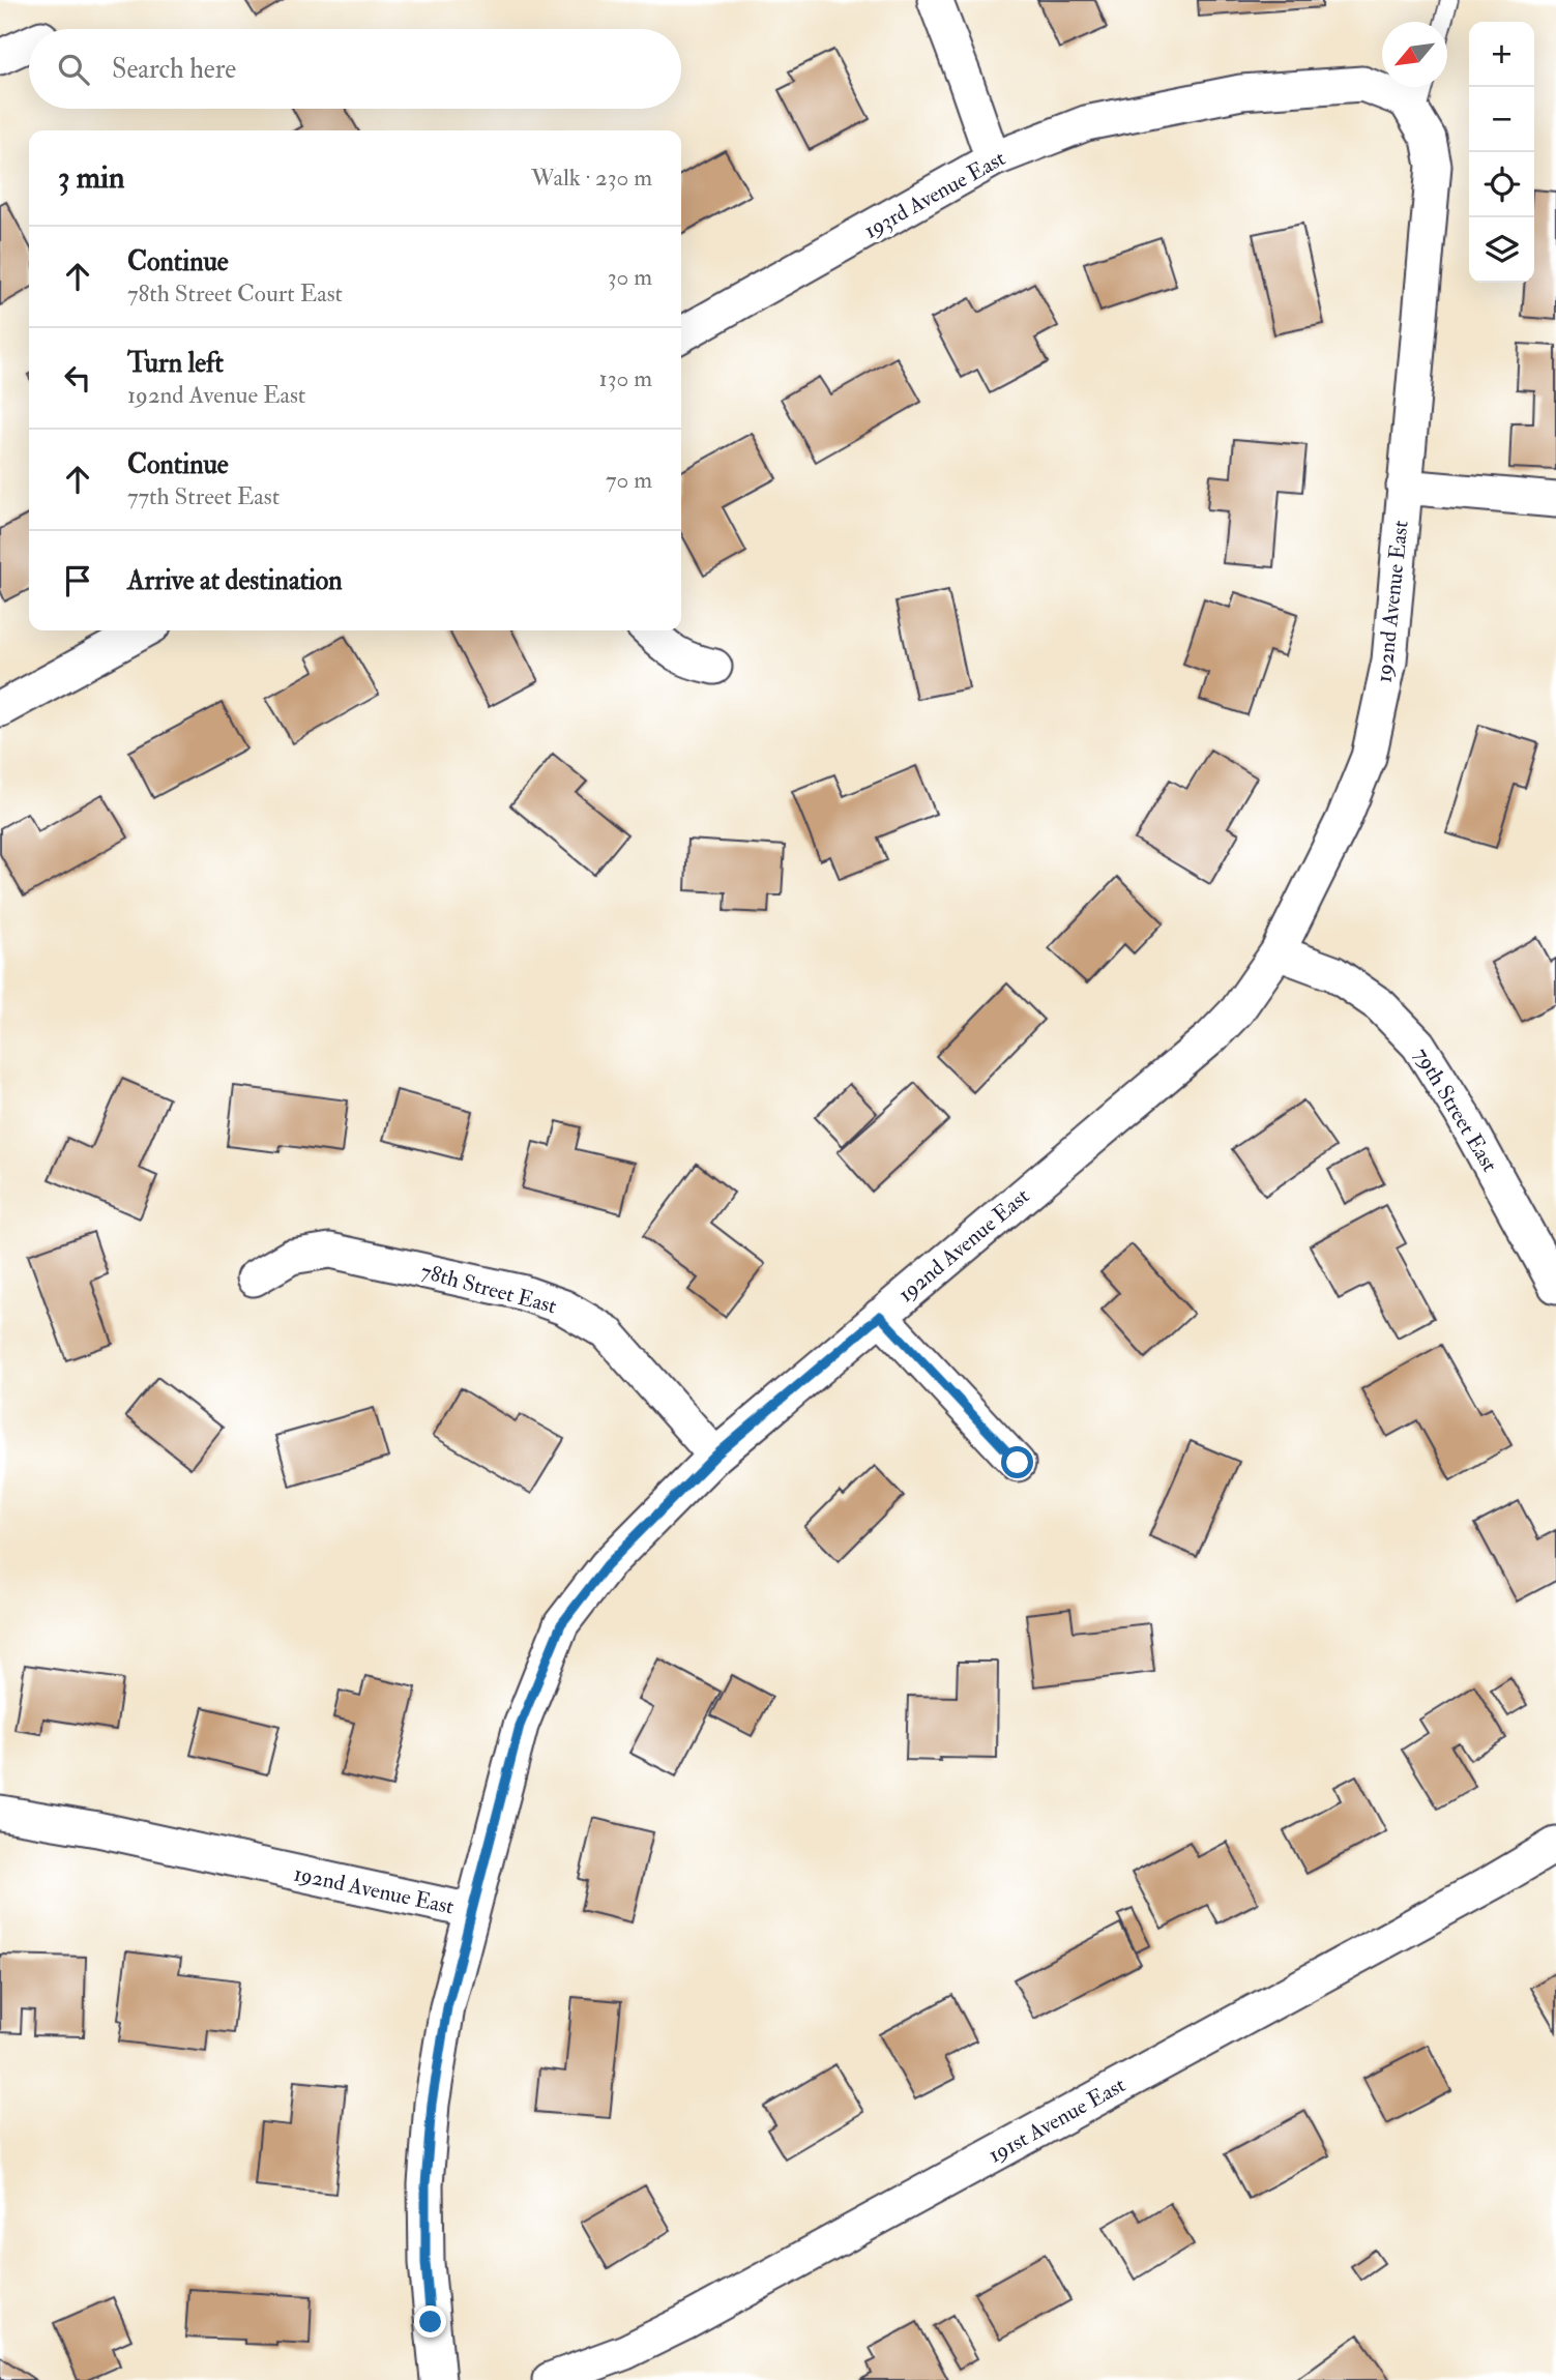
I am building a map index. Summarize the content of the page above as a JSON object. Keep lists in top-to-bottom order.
{
  "streets": {
    "street": [
      "193rd Avenue East",
      "192nd Avenue East",
      "79th Street East",
      "78th Street East",
      "191st Avenue East"
    ]
  },
  "crossings": [
    ["193rd Avenue East", "192nd Avenue East"],
    ["192nd Avenue East", "79th Street East"],
    ["192nd Avenue East", "78th Street East"]
  ],
  "north": "bottom left",
  "page": {
    "map_buttons": ["+", "−"],
    "search": "Search here",
    "heading": ["3 min", "Walk · 230 m"],
    "list": [
      ["Continue", "78th Street Court East", "30 m"],
      ["Turn left", "192nd Avenue East", "130 m"],
      ["Continue", "77th Street East", "70 m"],
      "Arrive at destination"
    ]
  }
}
